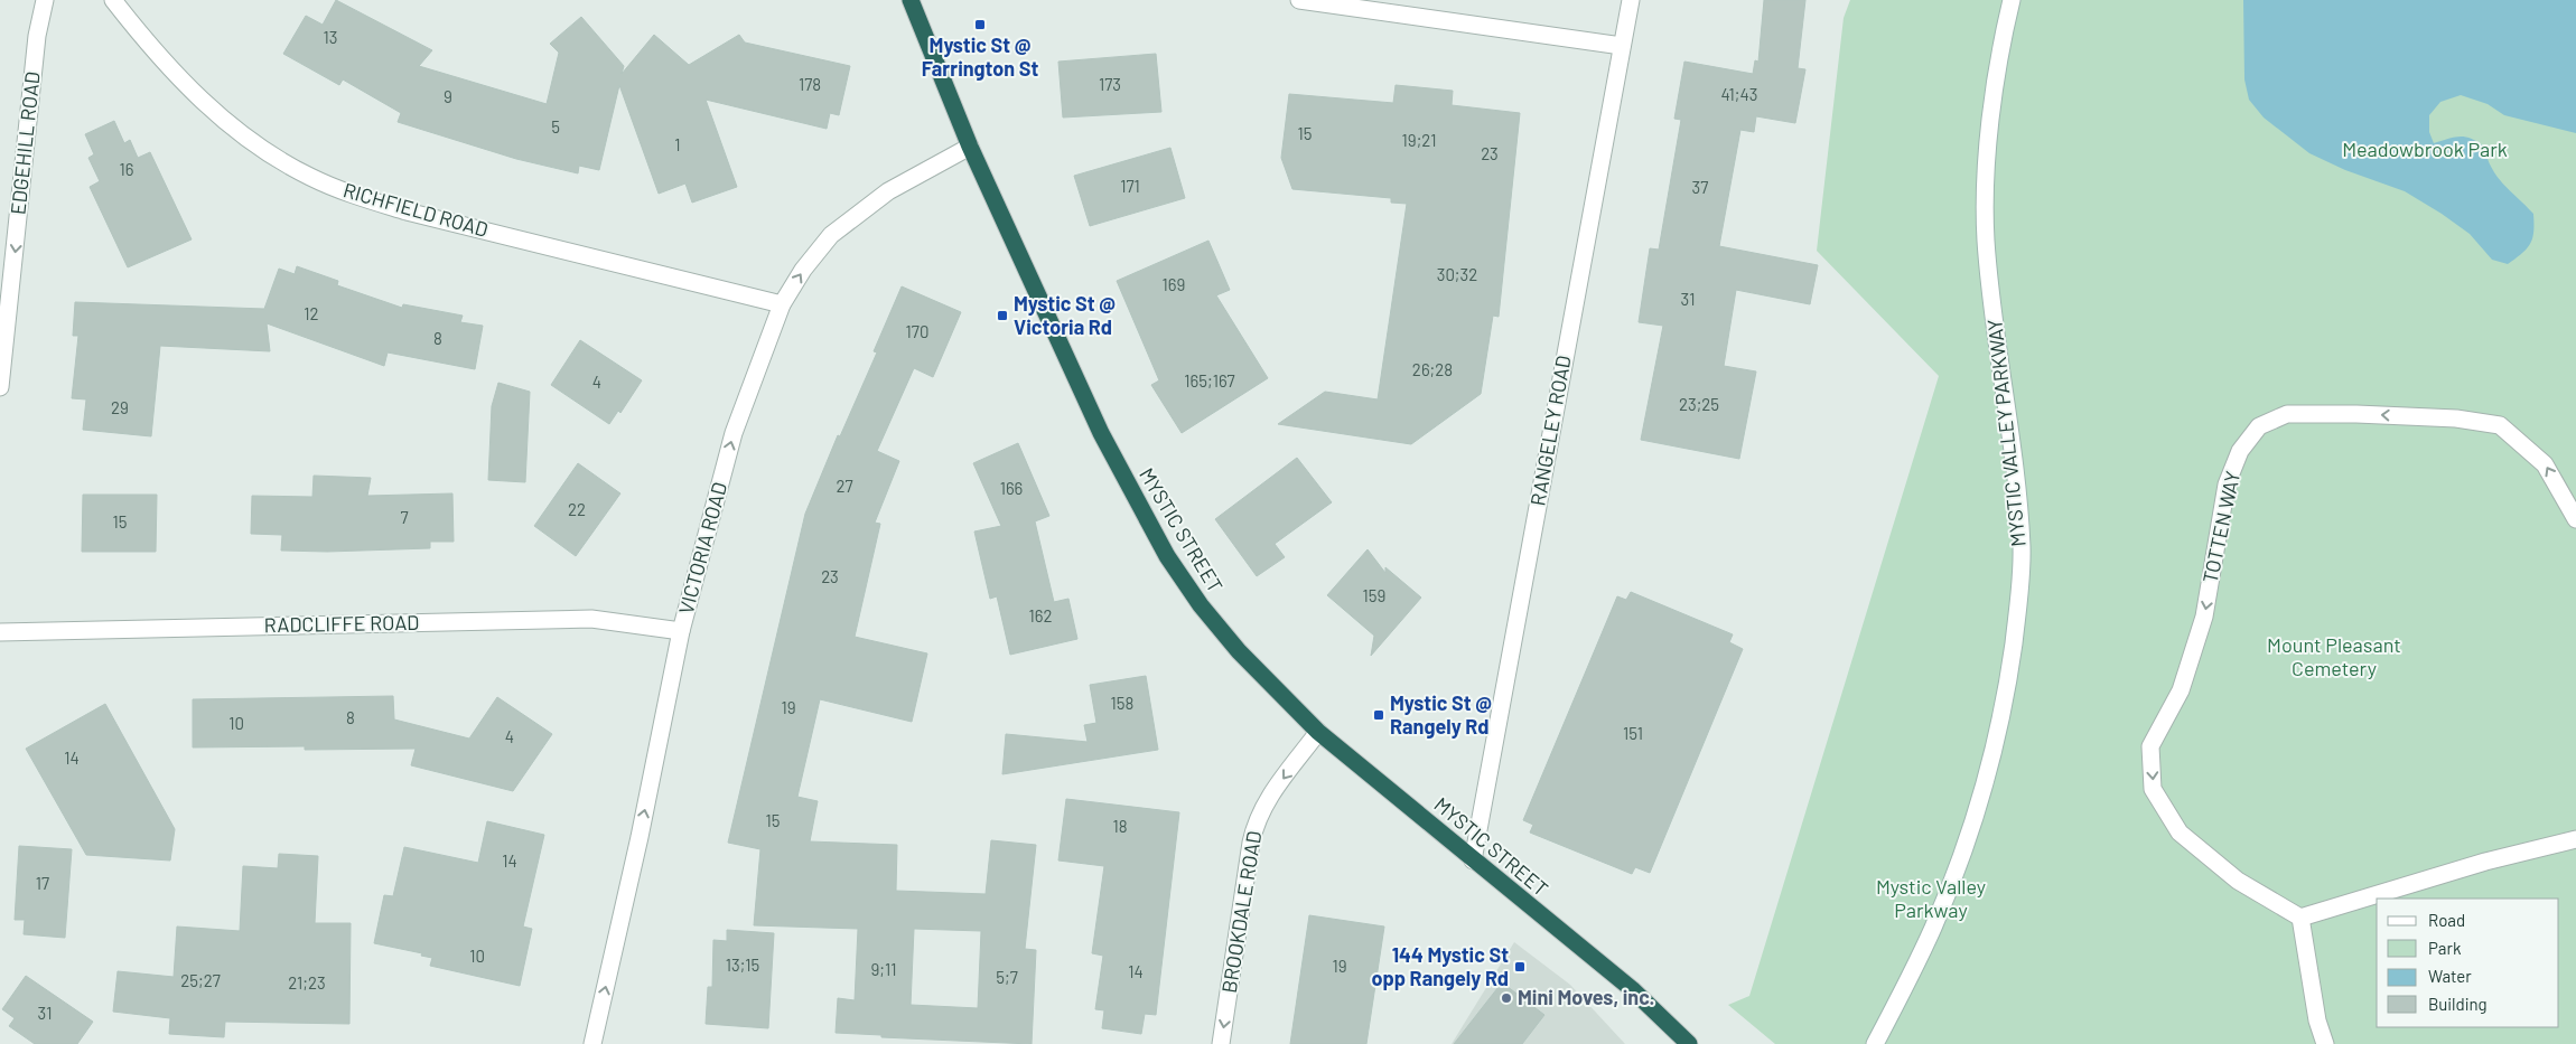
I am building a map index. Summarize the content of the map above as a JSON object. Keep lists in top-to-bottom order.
{
  "streets": {
    "highway": ["MYSTIC STREET"],
    "street": [
      "EDGEHILL ROAD",
      "RICHFIELD ROAD",
      "RANGELEY ROAD",
      "MYSTIC VALLEY PARKWAY",
      "TOTTEN WAY",
      "VICTORIA ROAD",
      "RADCLIFFE ROAD",
      "BROOKDALE ROAD"
    ]
  },
  "crossings": [
    ["RICHFIELD ROAD", "VICTORIA ROAD"],
    ["RANGELEY ROAD", "MYSTIC STREET"],
    ["MYSTIC STREET", "VICTORIA ROAD"],
    ["MYSTIC STREET", "BROOKDALE ROAD"],
    ["VICTORIA ROAD", "RADCLIFFE ROAD"]
  ],
  "one_way": ["EDGEHILL ROAD", "VICTORIA ROAD", "BROOKDALE ROAD"],
  "parks": ["Meadowbrook Park", "Mount Pleasant Cemetery", "Mystic Valley Parkway"],
  "places": {
    "transit": [
      "Mystic St @ Farrington St",
      "Mystic St @ Victoria Rd",
      "Mystic St @ Rangely Rd",
      "144 Mystic St opp Rangely Rd"
    ],
    "other": ["Mini Moves, inc."]
  },
  "house_numbers": [
    "13",
    "178",
    "173",
    "41;43",
    "9",
    "5",
    "15",
    "19;21",
    "1",
    "23",
    "16",
    "171",
    "37",
    "30;32",
    "169",
    "31",
    "12",
    "170",
    "8",
    "26;28",
    "165;167",
    "4",
    "23;25",
    "29",
    "27",
    "166",
    "22",
    "7",
    "15",
    "23",
    "159",
    "162",
    "158",
    "19",
    "8",
    "10",
    "151",
    "4",
    "14",
    "15",
    "18",
    "14",
    "17",
    "10",
    "13;15",
    "19",
    "9;11",
    "14",
    "5;7",
    "25;27",
    "21;23",
    "31"
  ],
  "legend": [
    "Road",
    "Park",
    "Water",
    "Building"
  ]
}
